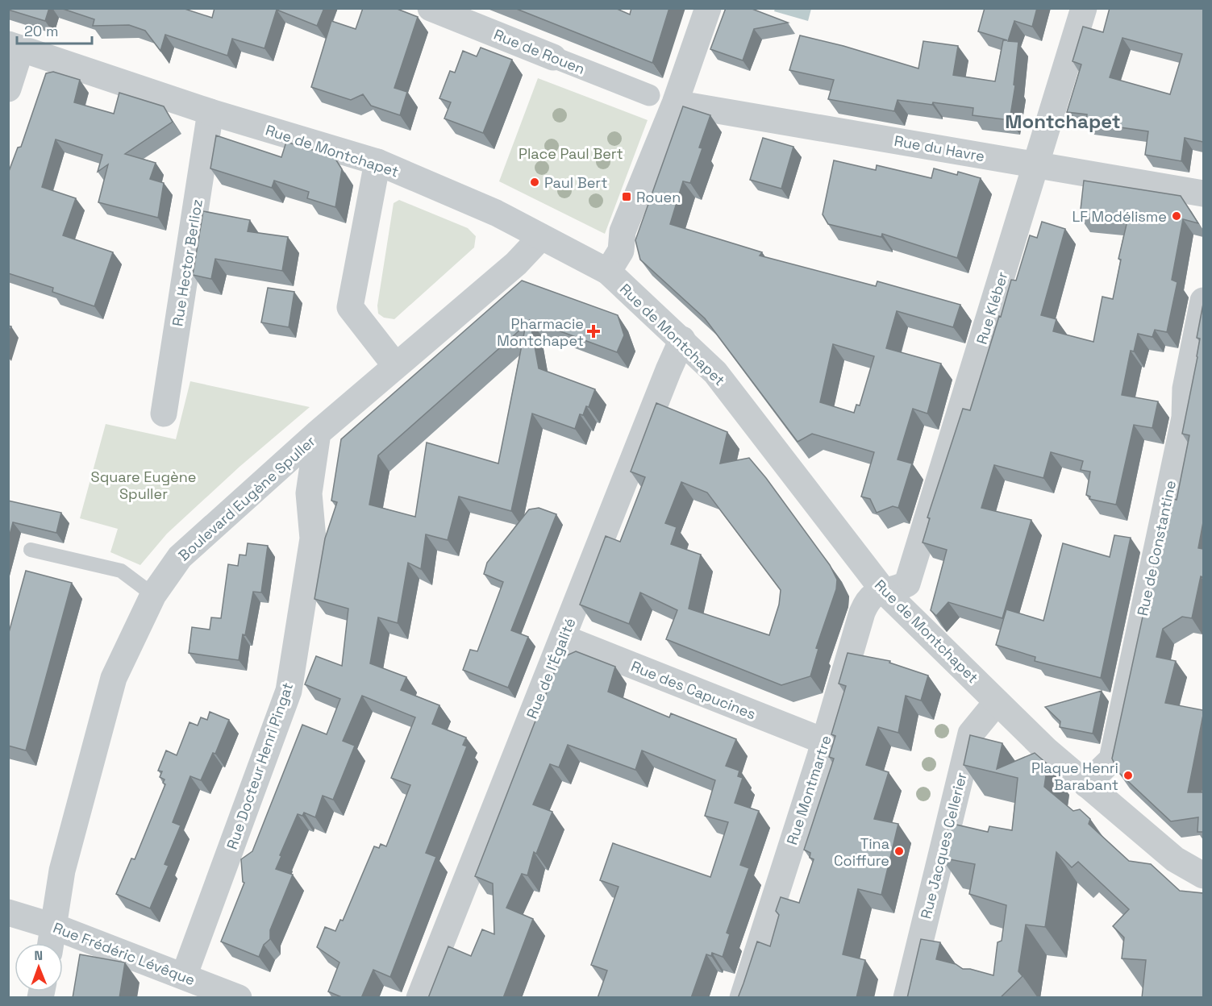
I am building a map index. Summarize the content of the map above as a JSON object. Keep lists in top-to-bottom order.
{
  "streets": {
    "street": [
      "Rue de Rouen",
      "Rue du Havre",
      "Rue de Montchapet",
      "Rue Hector Berlioz",
      "Rue Kléber",
      "Boulevard Eugène Spuller",
      "Rue de Constantine",
      "Rue de l'Égalité",
      "Rue des Capucines",
      "Rue Docteur Henri Pingat",
      "Rue Montmartre",
      "Rue Jacques Cellerier",
      "Rue Frédéric Lévêque"
    ]
  },
  "crossings": [
    ["Rue du Havre", "Rue Kléber"],
    ["Rue de Montchapet", "Rue Hector Berlioz"],
    ["Rue de Montchapet", "Rue Kléber"],
    ["Rue de Montchapet", "Boulevard Eugène Spuller"],
    ["Rue de Montchapet", "Rue de Constantine"],
    ["Rue de Montchapet", "Rue de l'Égalité"],
    ["Rue de Montchapet", "Rue Montmartre"],
    ["Rue de Montchapet", "Rue Jacques Cellerier"],
    ["Rue Kléber", "Rue Montmartre"],
    ["Boulevard Eugène Spuller", "Rue Docteur Henri Pingat"],
    ["Boulevard Eugène Spuller", "Rue Frédéric Lévêque"],
    ["Rue de l'Égalité", "Rue des Capucines"],
    ["Rue des Capucines", "Rue Montmartre"],
    ["Rue Docteur Henri Pingat", "Rue Frédéric Lévêque"]
  ],
  "districts": ["Montchapet"],
  "parks": ["Place Paul Bert", "Square Eugène Spuller"],
  "places": {
    "other": [
      "Paul Bert",
      "LF Modélisme",
      "Plaque Henri Barabant",
      "Tina Coiffure"
    ],
    "transit": ["Rouen"],
    "health": ["Pharmacie Montchapet"]
  },
  "scale_bar": "20 m",
  "north": "top"
}
